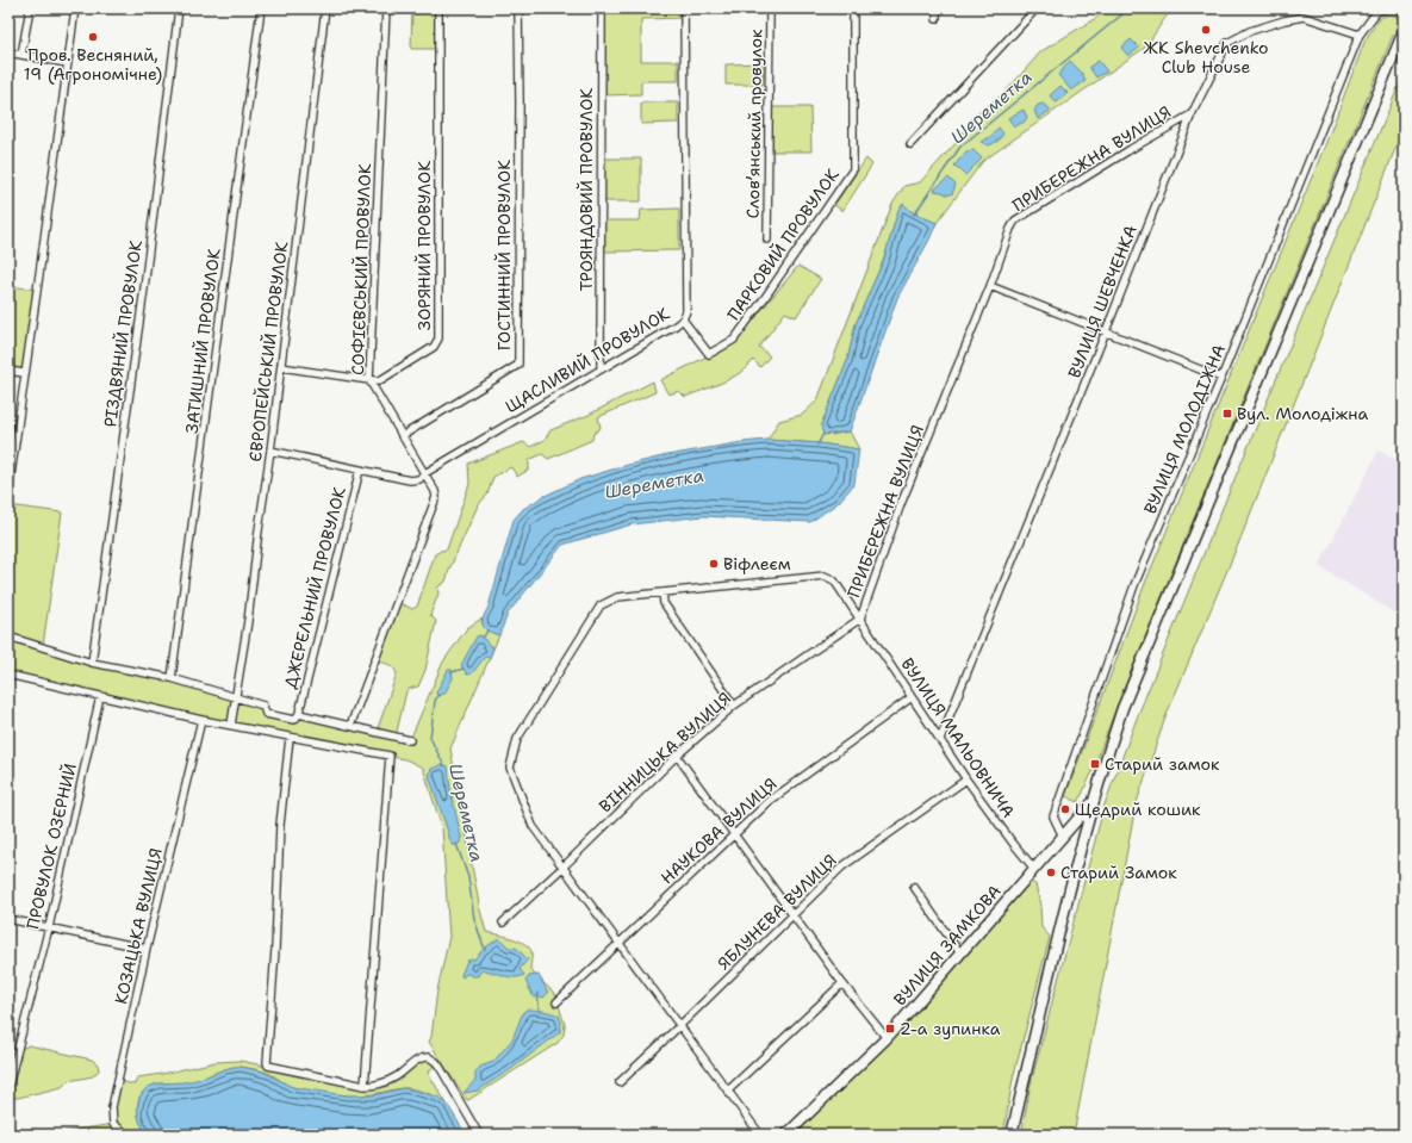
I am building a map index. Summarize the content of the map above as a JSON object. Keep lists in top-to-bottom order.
{
  "streets": {
    "main road": ["ВУЛИЦЯ ЗАМКОВА"],
    "street": [
      "Словʼянський провулок",
      "ПРИБЕРЕЖНА ВУЛИЦЯ",
      "ТРОЯНДОВИЙ ПРОВУЛОК",
      "ПАРКОВИЙ ПРОВУЛОК",
      "ЗОРЯНИЙ ПРОВУЛОК",
      "ГОСТИННИЙ ПРОВУЛОК",
      "СОФІЄВСЬКИЙ ПРОВУЛОК",
      "ВУЛИЦЯ ШЕВЧЕНКА",
      "РІЗДВЯНИЙ ПРОВУЛОК",
      "ЗАТИШНИЙ ПРОВУЛОК",
      "ЄВРОПЕЙСЬКИЙ ПРОВУЛОК",
      "ЩАСЛИВИЙ ПРОВУЛОК",
      "ВУЛИЦЯ МОЛОДІЖНА",
      "ДЖЕРЕЛЬНИЙ ПРОВУЛОК",
      "ВУЛИЦЯ МАЛЬОВНИЧА",
      "ВІННИЦЬКА ВУЛИЦЯ",
      "НАУКОВА ВУЛИЦЯ",
      "ПРОВУЛОК ОЗЕРНИЙ",
      "ЯБЛУНЕВА ВУЛИЦЯ",
      "КОЗАЦЬКА ВУЛИЦЯ"
    ]
  },
  "crossings": [
    ["ПРИБЕРЕЖНА ВУЛИЦЯ", "ВУЛИЦЯ ШЕВЧЕНКА"],
    ["ПРИБЕРЕЖНА ВУЛИЦЯ", "ВУЛИЦЯ МАЛЬОВНИЧА"],
    ["ПРИБЕРЕЖНА ВУЛИЦЯ", "ВІННИЦЬКА ВУЛИЦЯ"],
    ["ПРИБЕРЕЖНА ВУЛИЦЯ", "НАУКОВА ВУЛИЦЯ"],
    ["ПРИБЕРЕЖНА ВУЛИЦЯ", "ЯБЛУНЕВА ВУЛИЦЯ"],
    ["ТРОЯНДОВИЙ ПРОВУЛОК", "ЩАСЛИВИЙ ПРОВУЛОК"],
    ["ПАРКОВИЙ ПРОВУЛОК", "ЩАСЛИВИЙ ПРОВУЛОК"],
    ["ЗОРЯНИЙ ПРОВУЛОК", "СОФІЄВСЬКИЙ ПРОВУЛОК"],
    ["ГОСТИННИЙ ПРОВУЛОК", "СОФІЄВСЬКИЙ ПРОВУЛОК"],
    ["СОФІЄВСЬКИЙ ПРОВУЛОК", "ЩАСЛИВИЙ ПРОВУЛОК"],
    ["ВУЛИЦЯ ШЕВЧЕНКА", "ВУЛИЦЯ МОЛОДІЖНА"],
    ["ВУЛИЦЯ ШЕВЧЕНКА", "ВУЛИЦЯ МАЛЬОВНИЧА"],
    ["ЄВРОПЕЙСЬКИЙ ПРОВУЛОК", "ЩАСЛИВИЙ ПРОВУЛОК"],
    ["ЩАСЛИВИЙ ПРОВУЛОК", "ДЖЕРЕЛЬНИЙ ПРОВУЛОК"],
    ["ВУЛИЦЯ МОЛОДІЖНА", "ВУЛИЦЯ ЗАМКОВА"],
    ["ВУЛИЦЯ МАЛЬОВНИЧА", "ВІННИЦЬКА ВУЛИЦЯ"],
    ["ВУЛИЦЯ МАЛЬОВНИЧА", "НАУКОВА ВУЛИЦЯ"],
    ["ВУЛИЦЯ МАЛЬОВНИЧА", "ЯБЛУНЕВА ВУЛИЦЯ"],
    ["ВУЛИЦЯ МАЛЬОВНИЧА", "ВУЛИЦЯ ЗАМКОВА"]
  ],
  "water": ["Шереметка"],
  "places": {
    "other": [
      "ЖК Shevchenko Club House",
      "Пров. Весняний, 19 (Агрономічне)",
      "Віфлеєм",
      "Щедрий кошик",
      "Старий Замок"
    ],
    "transit": ["Вул. Молодіжна", "Старий замок", "2-а зупинка"]
  }
}
